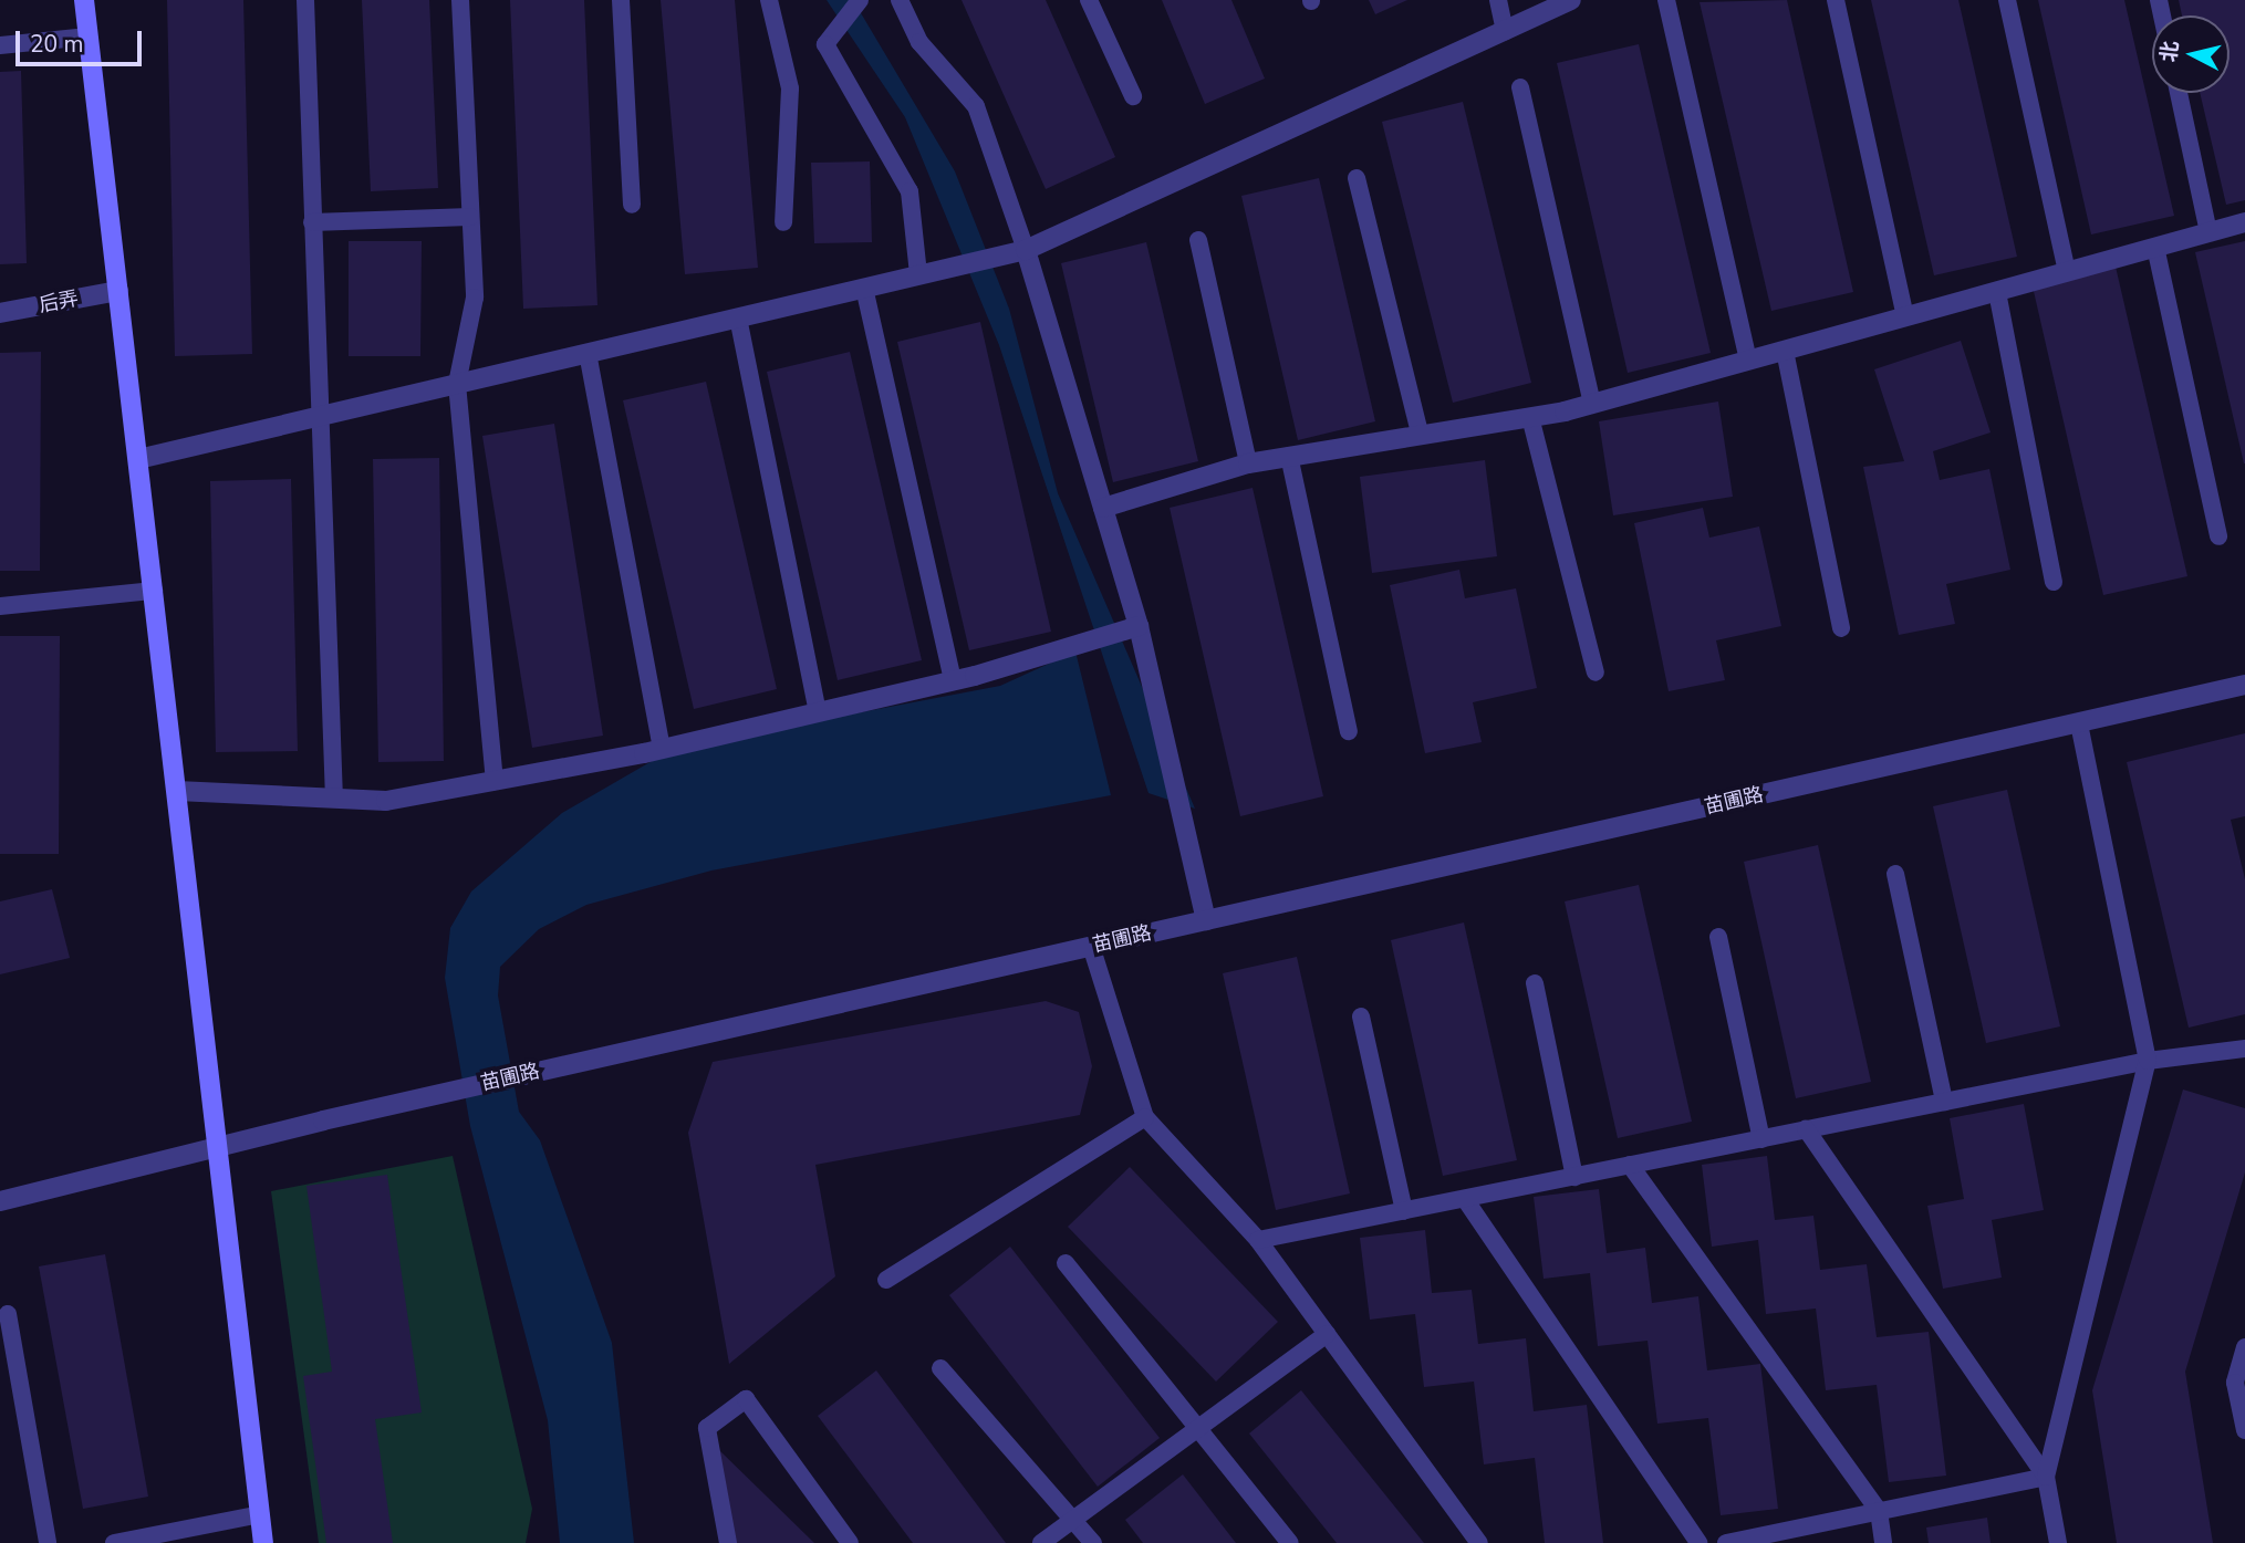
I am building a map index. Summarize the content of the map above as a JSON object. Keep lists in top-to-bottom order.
{
  "streets": {
    "street": ["后弄", "苗圃路"]
  },
  "scale_bar": "20 m",
  "north": "left"
}
